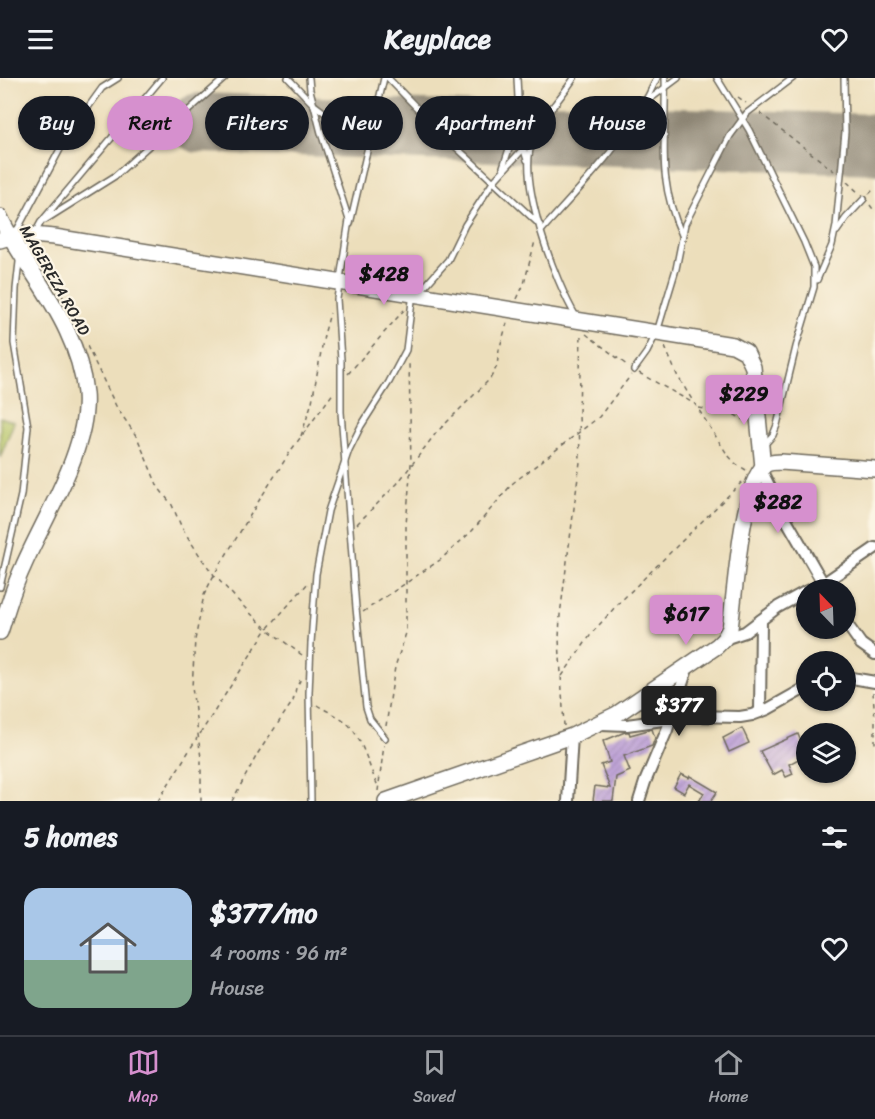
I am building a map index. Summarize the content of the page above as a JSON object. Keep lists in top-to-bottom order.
{
  "streets": {
    "street": ["MAGEREZA ROAD"]
  },
  "north": "top left",
  "page": {
    "header": "Keyplace",
    "chip": [
      "Buy",
      "Rent",
      "Filters",
      "New",
      "Apartment",
      "House"
    ],
    "price": [
      "$428",
      "$229",
      "$282",
      "$617",
      "$377"
    ],
    "heading": "5 homes",
    "list": [
      {
        "name": "$377/mo",
        "note": "4 rooms · 96 m² · House"
      }
    ],
    "tabs": ["Map", "Saved", "Home"]
  }
}
